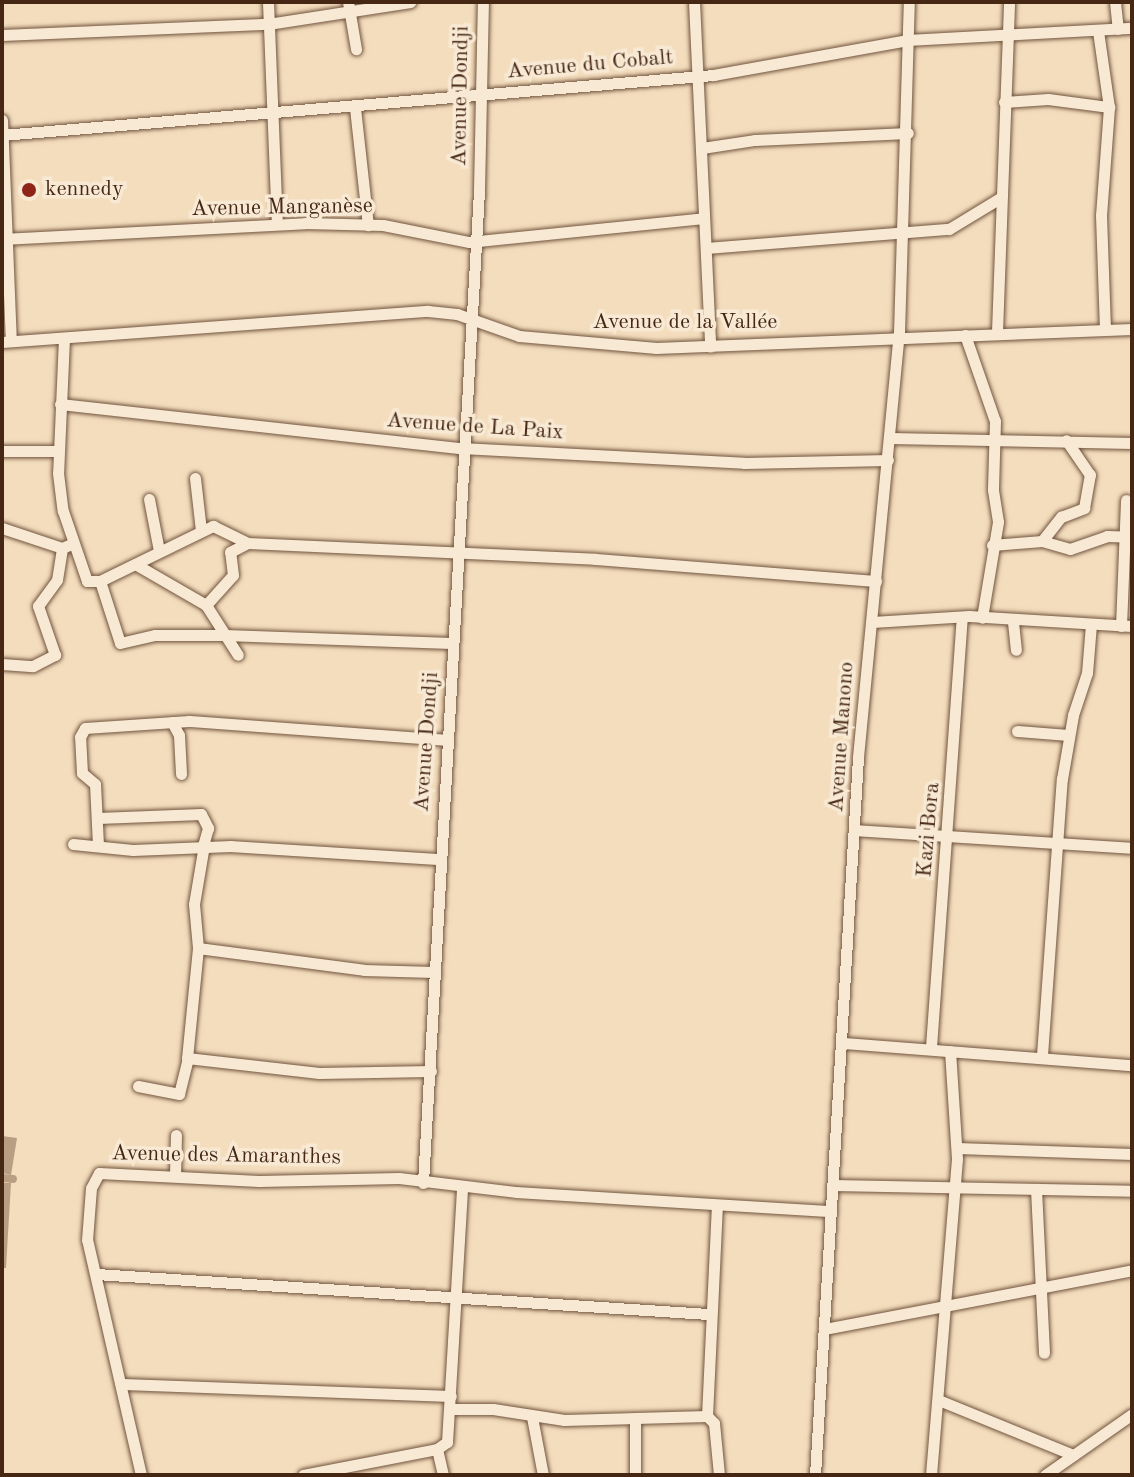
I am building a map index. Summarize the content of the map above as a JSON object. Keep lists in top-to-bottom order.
{
  "streets": {
    "street": [
      "Avenue du Cobalt",
      "Avenue Dondji",
      "Avenue Manganèse",
      "Avenue de la Vallée",
      "Avenue de La Paix",
      "Avenue Manono",
      "Kazi Bora",
      "Avenue des Amaranthes"
    ]
  },
  "crossings": [
    ["Avenue du Cobalt", "Avenue Dondji"],
    ["Avenue du Cobalt", "Avenue Manono"],
    ["Avenue Dondji", "Avenue Manganèse"],
    ["Avenue Dondji", "Avenue de la Vallée"],
    ["Avenue Dondji", "Avenue de La Paix"],
    ["Avenue Dondji", "Avenue des Amaranthes"],
    ["Avenue de la Vallée", "Avenue Manono"],
    ["Avenue de La Paix", "Avenue Manono"]
  ],
  "places": ["kennedy"]
}
